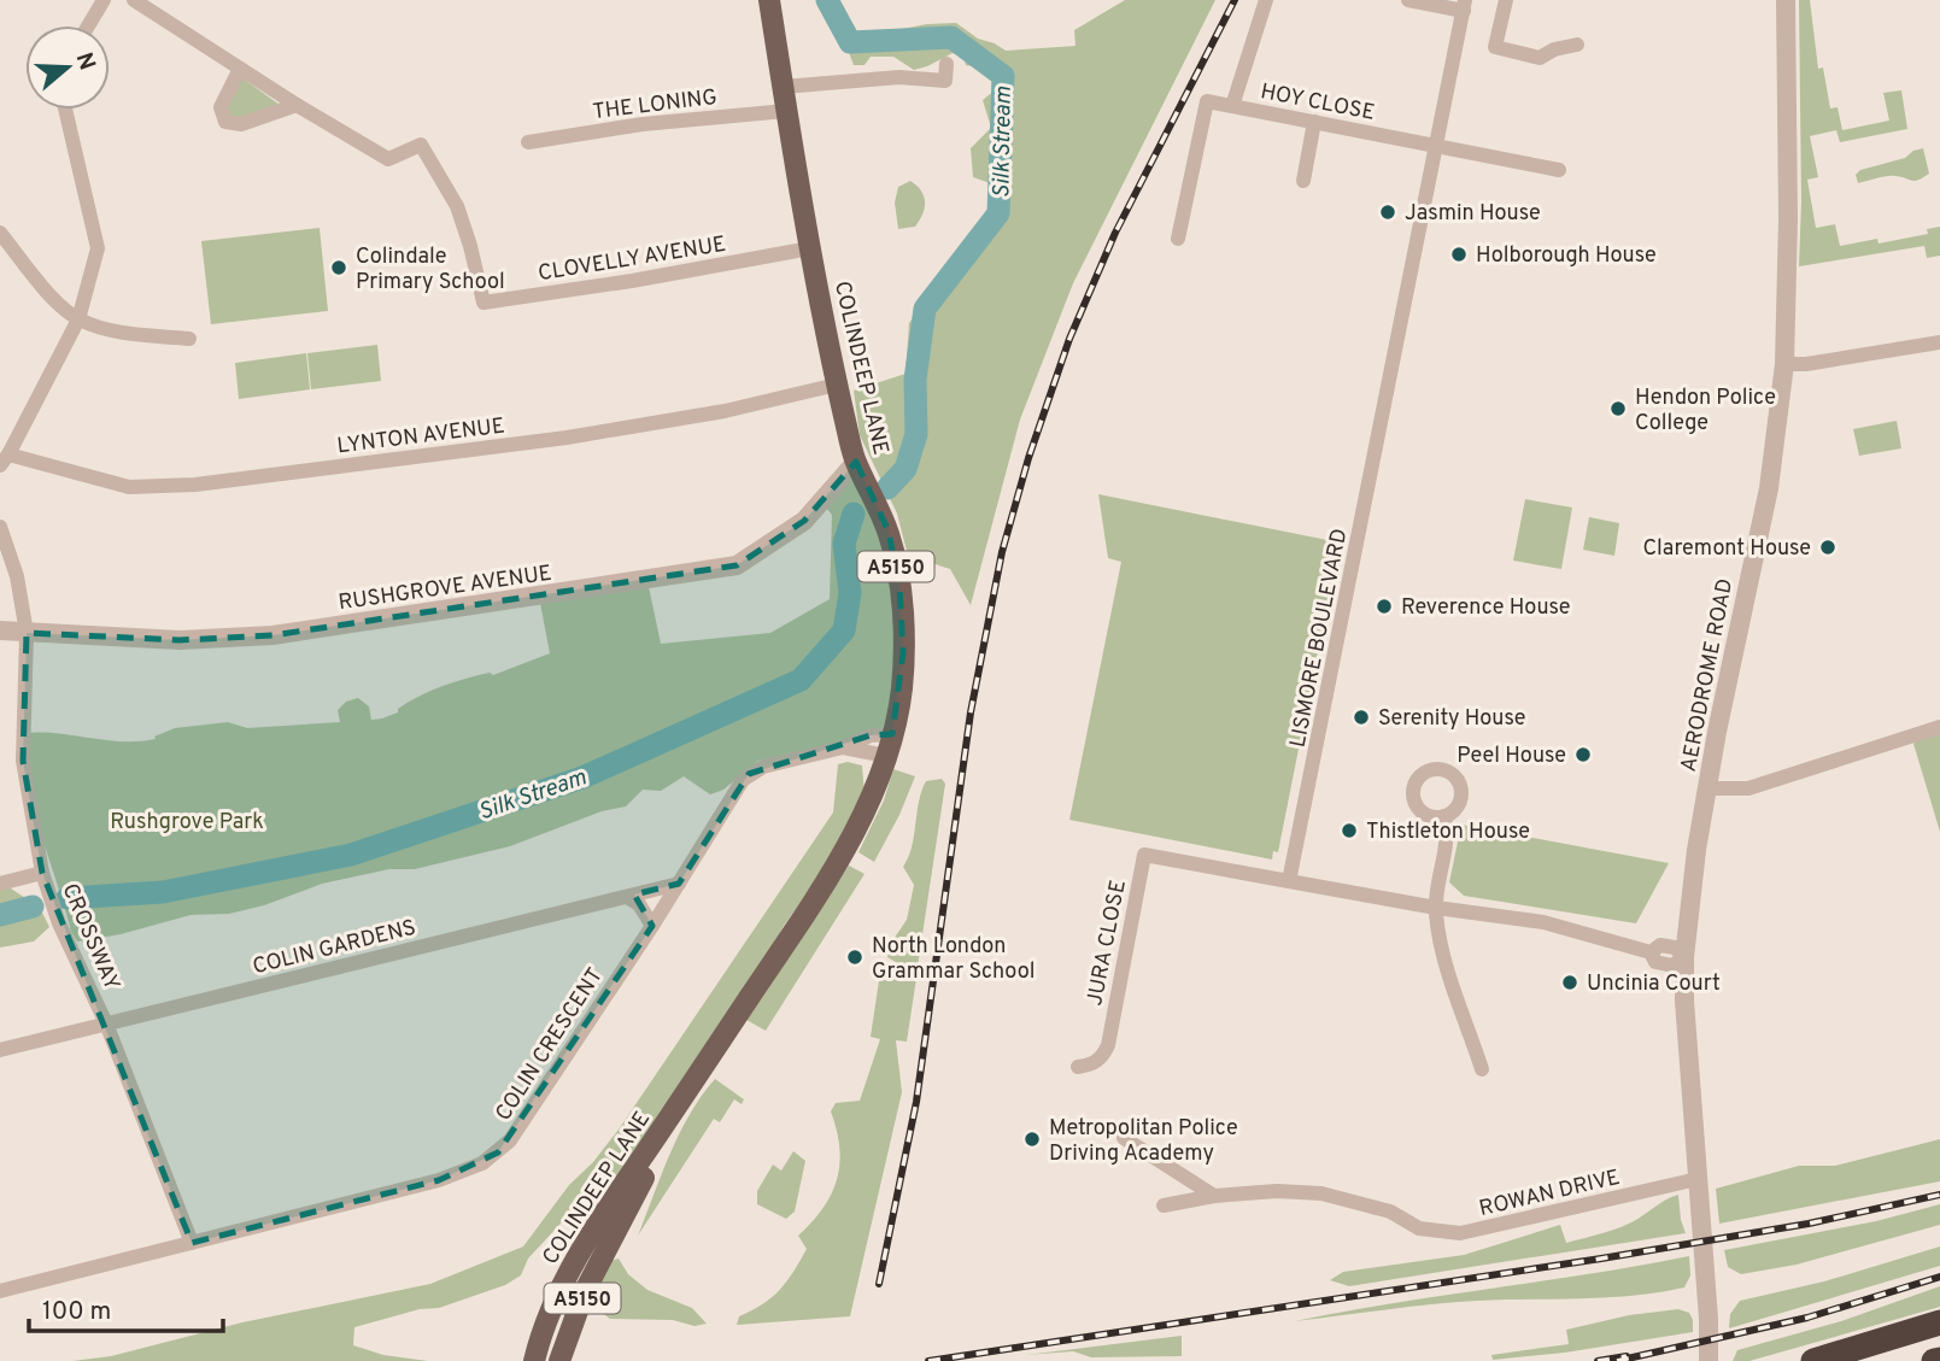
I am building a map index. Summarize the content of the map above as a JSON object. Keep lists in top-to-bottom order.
{
  "streets": {
    "main road": ["COLINDEEP LANE", "A5150"],
    "street": [
      "HOY CLOSE",
      "THE LONING",
      "CLOVELLY AVENUE",
      "LYNTON AVENUE",
      "RUSHGROVE AVENUE",
      "LISMORE BOULEVARD",
      "AERODROME ROAD",
      "CROSSWAY",
      "JURA CLOSE",
      "COLIN GARDENS",
      "COLIN CRESCENT",
      "ROWAN DRIVE"
    ]
  },
  "crossings": [
    ["HOY CLOSE", "LISMORE BOULEVARD"],
    ["THE LONING", "COLINDEEP LANE"],
    ["CLOVELLY AVENUE", "COLINDEEP LANE"],
    ["COLINDEEP LANE", "LYNTON AVENUE"],
    ["COLINDEEP LANE", "RUSHGROVE AVENUE"],
    ["COLINDEEP LANE", "COLIN CRESCENT"],
    ["RUSHGROVE AVENUE", "CROSSWAY"],
    ["LISMORE BOULEVARD", "JURA CLOSE"],
    ["AERODROME ROAD", "ROWAN DRIVE"],
    ["CROSSWAY", "COLIN GARDENS"],
    ["CROSSWAY", "COLIN CRESCENT"],
    ["COLIN GARDENS", "COLIN CRESCENT"]
  ],
  "water": ["Silk Stream"],
  "parks": ["Rushgrove Park"],
  "places": [
    "Jasmin House",
    "Holborough House",
    "Colindale Primary School",
    "Hendon Police College",
    "Claremont House",
    "Reverence House",
    "Serenity House",
    "Peel House",
    "Thistleton House",
    "North London Grammar School",
    "Uncinia Court",
    "Metropolitan Police Driving Academy"
  ],
  "scale_bar": "100 m",
  "north": "right"
}
